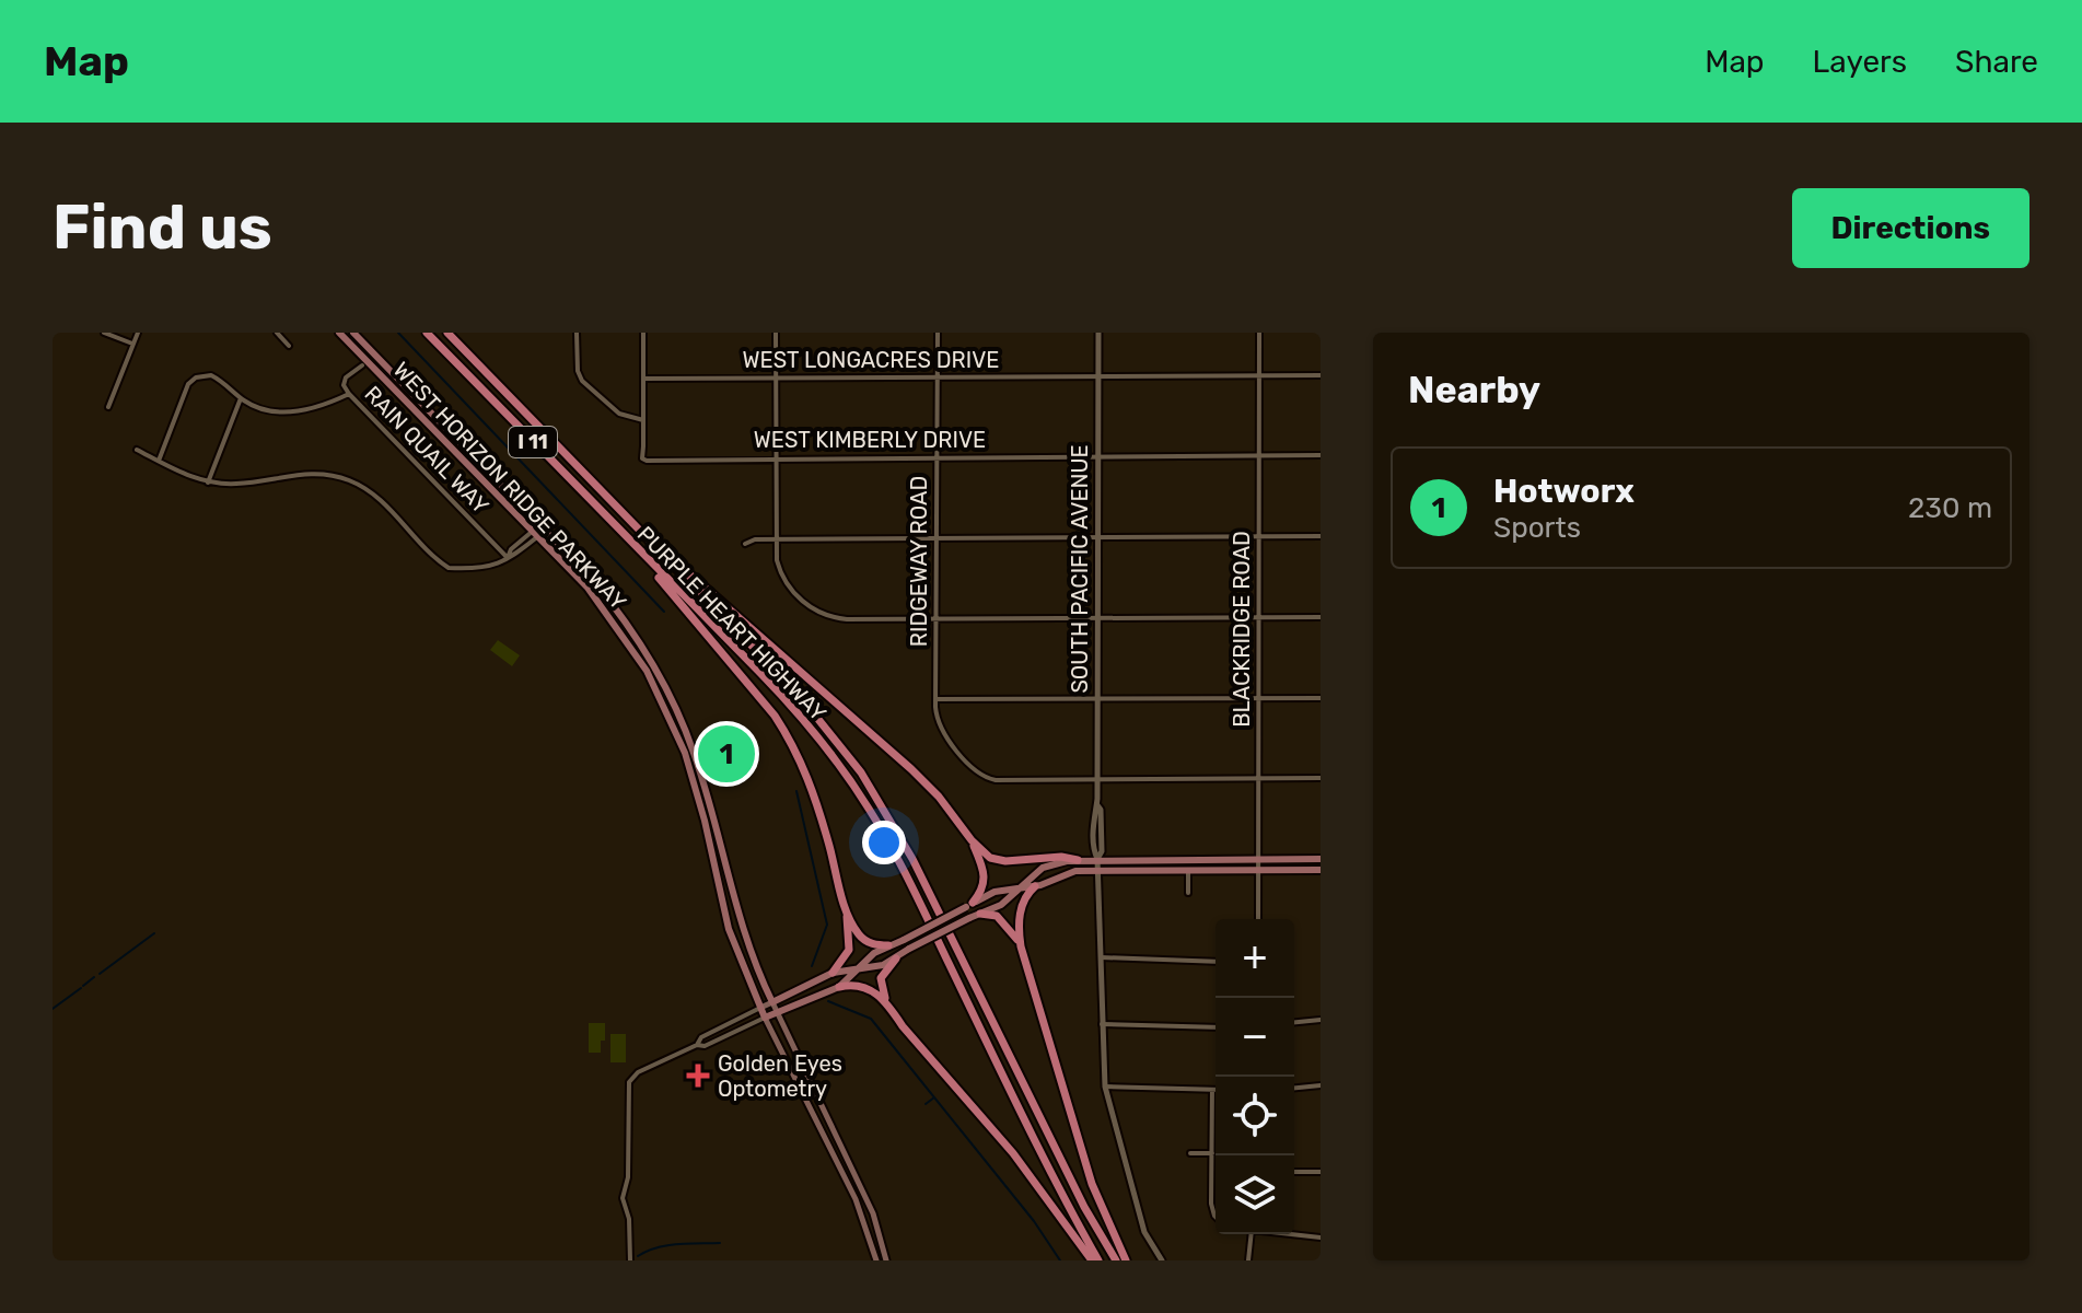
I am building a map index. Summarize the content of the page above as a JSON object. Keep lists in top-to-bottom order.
{
  "streets": {
    "highway": ["I 11", "PURPLE HEART HIGHWAY"],
    "main road": ["WEST HORIZON RIDGE PARKWAY"],
    "street": [
      "WEST LONGACRES DRIVE",
      "WEST KIMBERLY DRIVE",
      "RAIN QUAIL WAY",
      "RIDGEWAY ROAD",
      "SOUTH PACIFIC AVENUE",
      "BLACKRIDGE ROAD"
    ]
  },
  "crossings": [
    ["WEST LONGACRES DRIVE", "RIDGEWAY ROAD"],
    ["WEST LONGACRES DRIVE", "SOUTH PACIFIC AVENUE"],
    ["WEST LONGACRES DRIVE", "BLACKRIDGE ROAD"],
    ["WEST KIMBERLY DRIVE", "RIDGEWAY ROAD"],
    ["WEST KIMBERLY DRIVE", "SOUTH PACIFIC AVENUE"],
    ["WEST KIMBERLY DRIVE", "BLACKRIDGE ROAD"],
    ["RAIN QUAIL WAY", "WEST HORIZON RIDGE PARKWAY"],
    ["RIDGEWAY ROAD", "SOUTH PACIFIC AVENUE"]
  ],
  "places": {
    "health": ["Golden Eyes Optometry"]
  },
  "page": {
    "header": "Map",
    "nav": ["Map", "Layers", "Share"],
    "buttons": "Directions",
    "title": "Find us",
    "heading": "Nearby",
    "list": [
      {
        "mark": "1",
        "name": "Hotworx",
        "note": "Sports",
        "value": "230 m"
      }
    ],
    "pins": "1",
    "map_buttons": ["+", "−"]
  }
}
